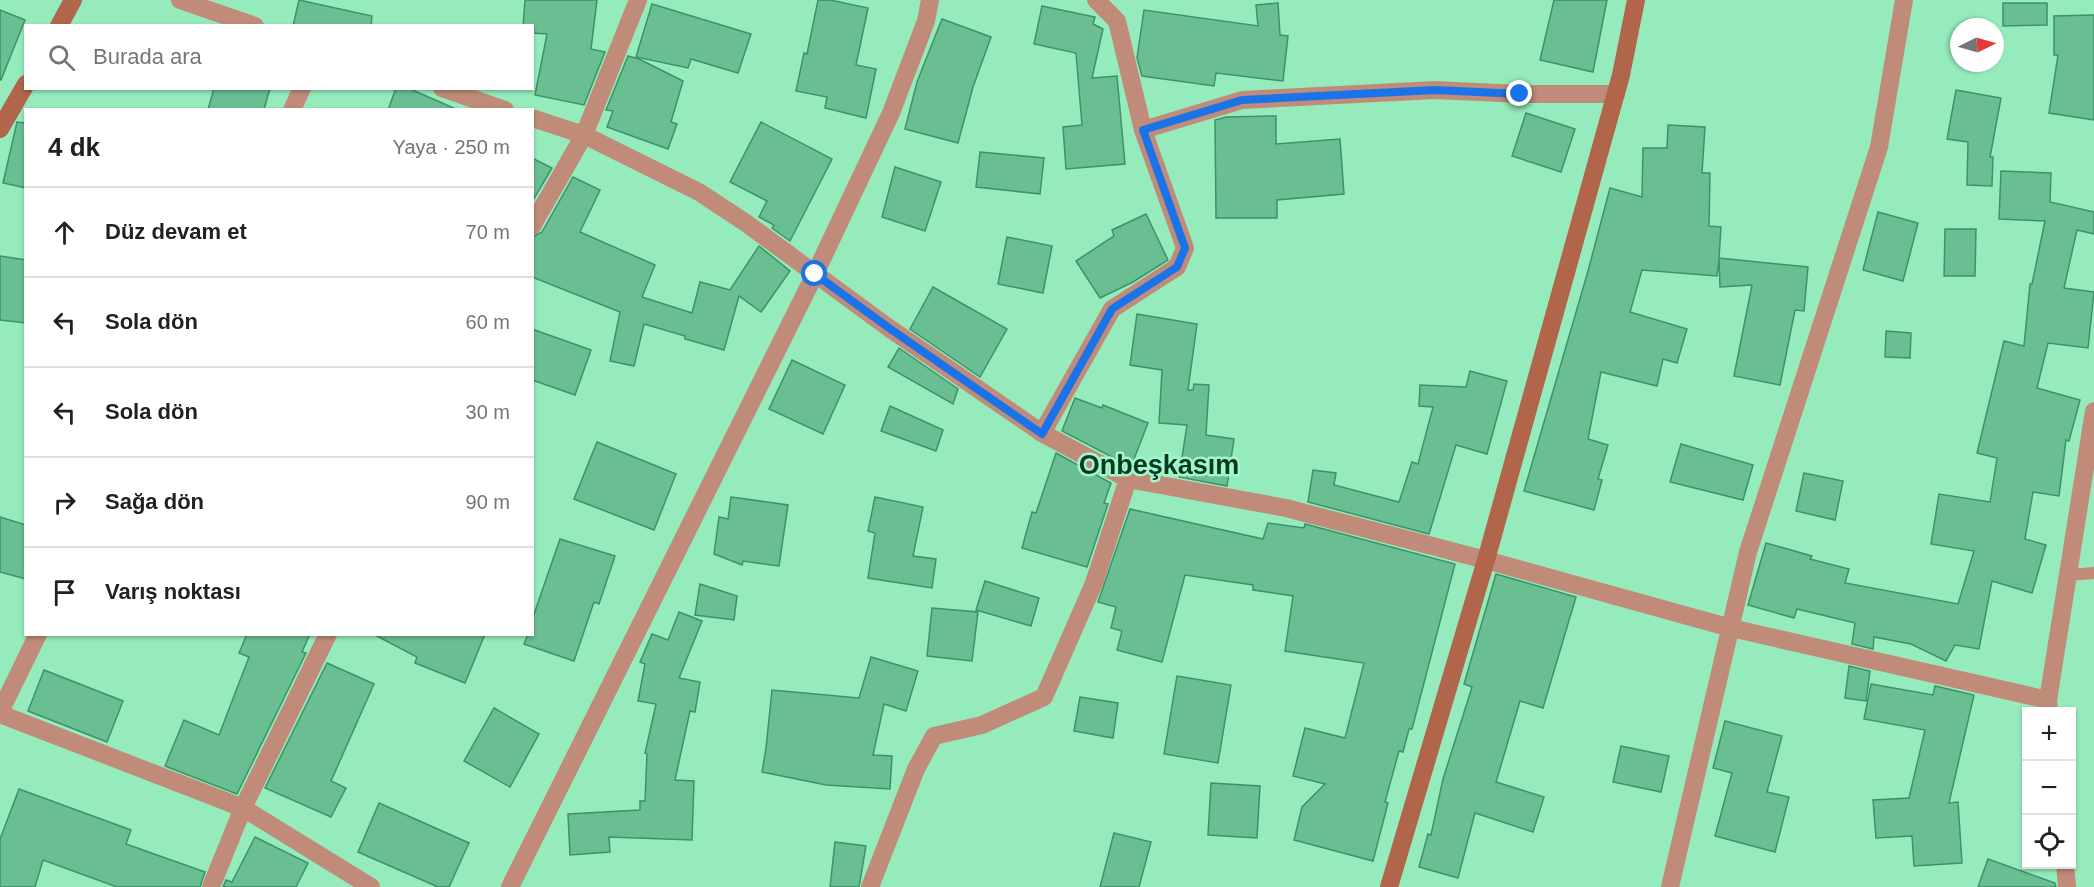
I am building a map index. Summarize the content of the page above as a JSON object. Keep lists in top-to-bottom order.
{
  "districts": ["Onbeşkasım"],
  "north": "right",
  "page": {
    "search": "Burada ara",
    "heading": ["4 dk", "Yaya · 250 m"],
    "list": [
      ["Düz devam et", "70 m"],
      ["Sola dön", "60 m"],
      ["Sola dön", "30 m"],
      ["Sağa dön", "90 m"],
      "Varış noktası"
    ],
    "map_buttons": ["+", "−"]
  }
}
